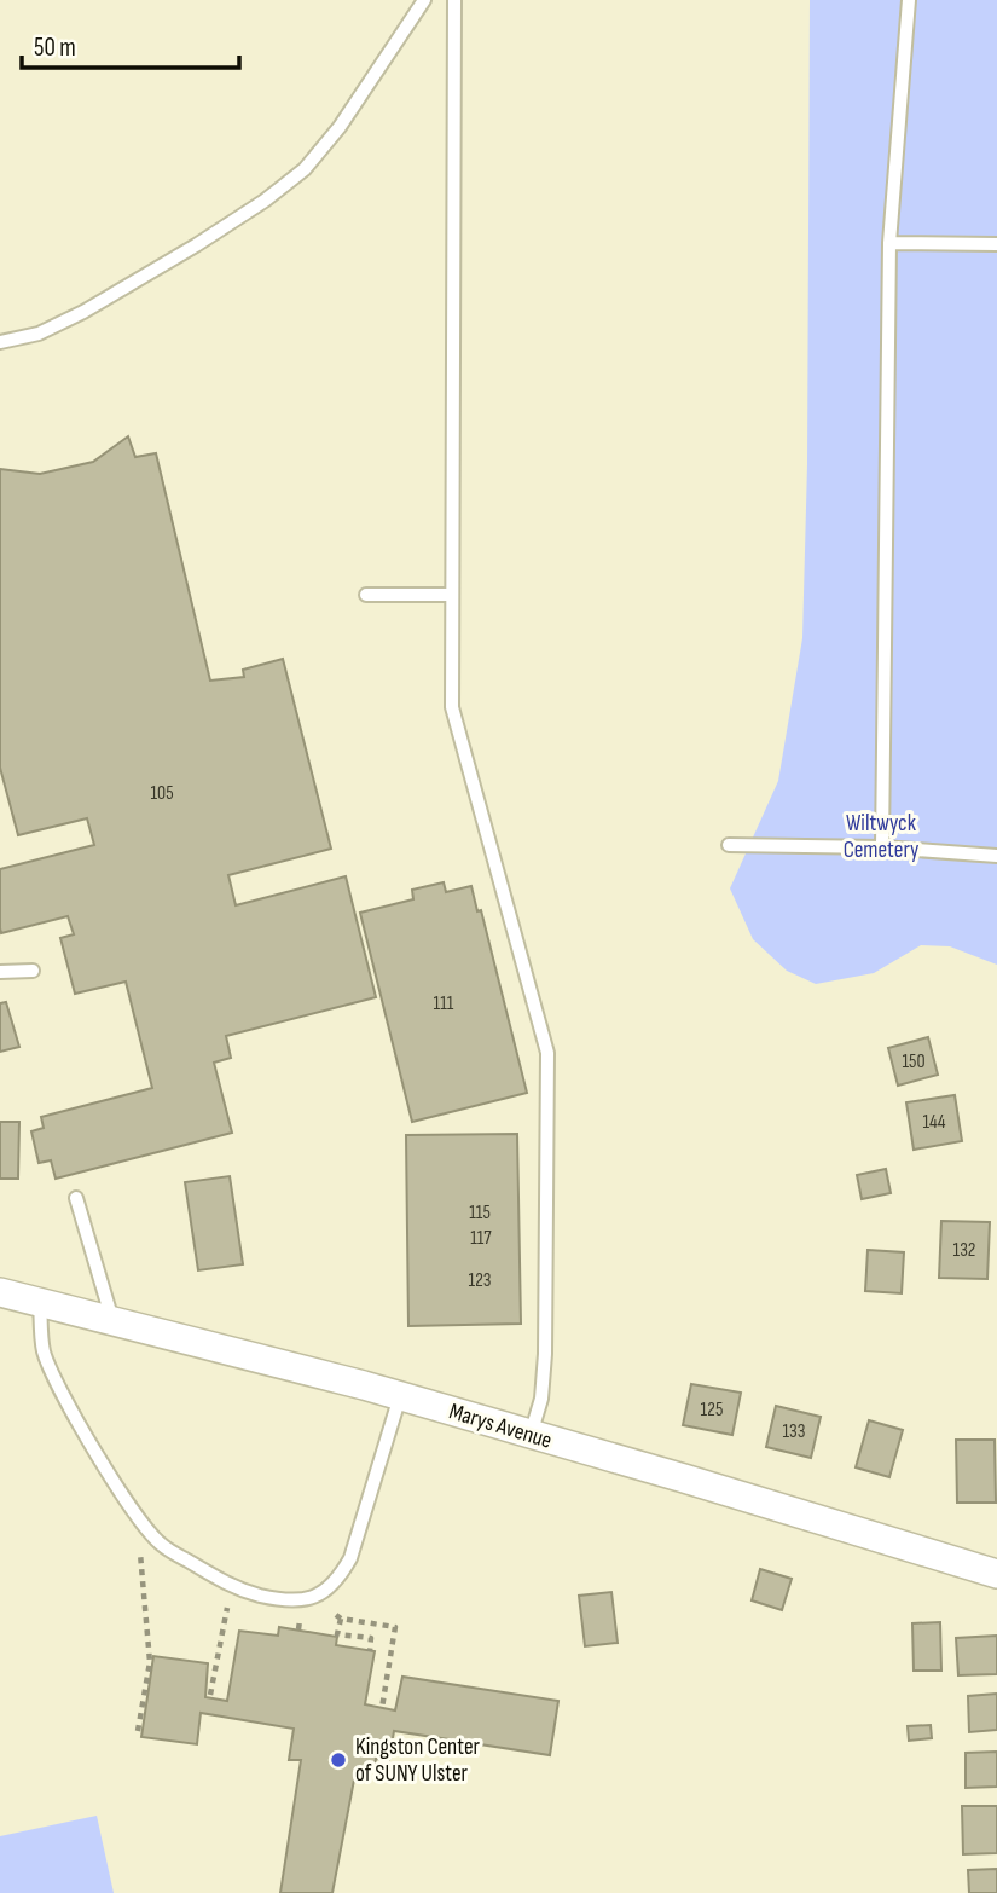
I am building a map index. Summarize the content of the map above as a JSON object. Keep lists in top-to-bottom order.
{
  "streets": {
    "street": ["Marys Avenue"]
  },
  "parks": ["Wiltwyck Cemetery"],
  "places": ["Kingston Center of SUNY Ulster"],
  "house_numbers": [
    "105",
    "111",
    "150",
    "144",
    "115",
    "117",
    "132",
    "123",
    "125",
    "133"
  ],
  "scale_bar": "50 m"
}
